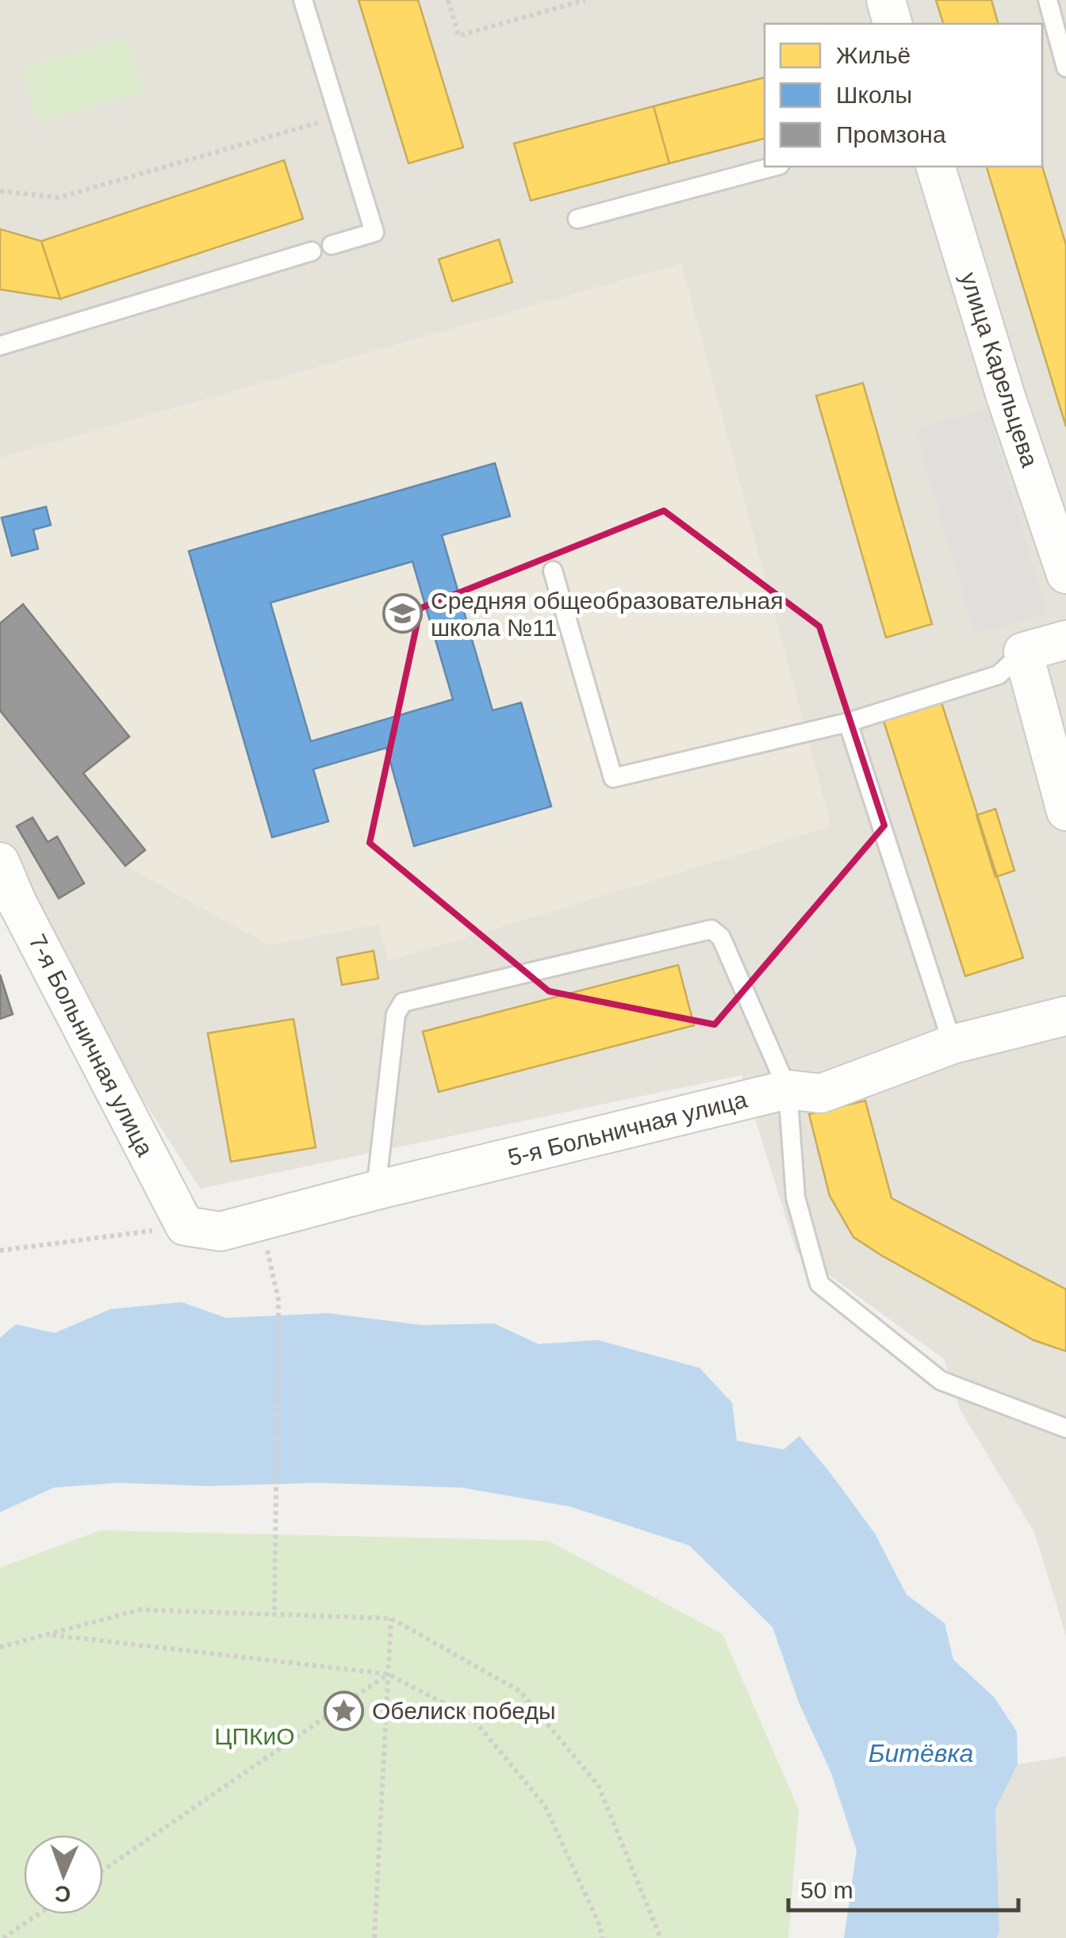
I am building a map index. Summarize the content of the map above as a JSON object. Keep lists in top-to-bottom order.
{
  "streets": {
    "street": ["улица Карельцева", "7-я Больничная улица", "5-я Больничная улица"]
  },
  "crossings": [
    ["7-я Больничная улица", "5-я Больничная улица"]
  ],
  "water": ["Битёвка"],
  "parks": ["ЦПКиО"],
  "places": {
    "school or university": ["Средняя общеобразовательная школа №11"],
    "place": ["Обелиск победы"]
  },
  "legend": ["Жильё", "Школы", "Промзона"],
  "scale_bar": "50 m",
  "north": "bottom"
}
